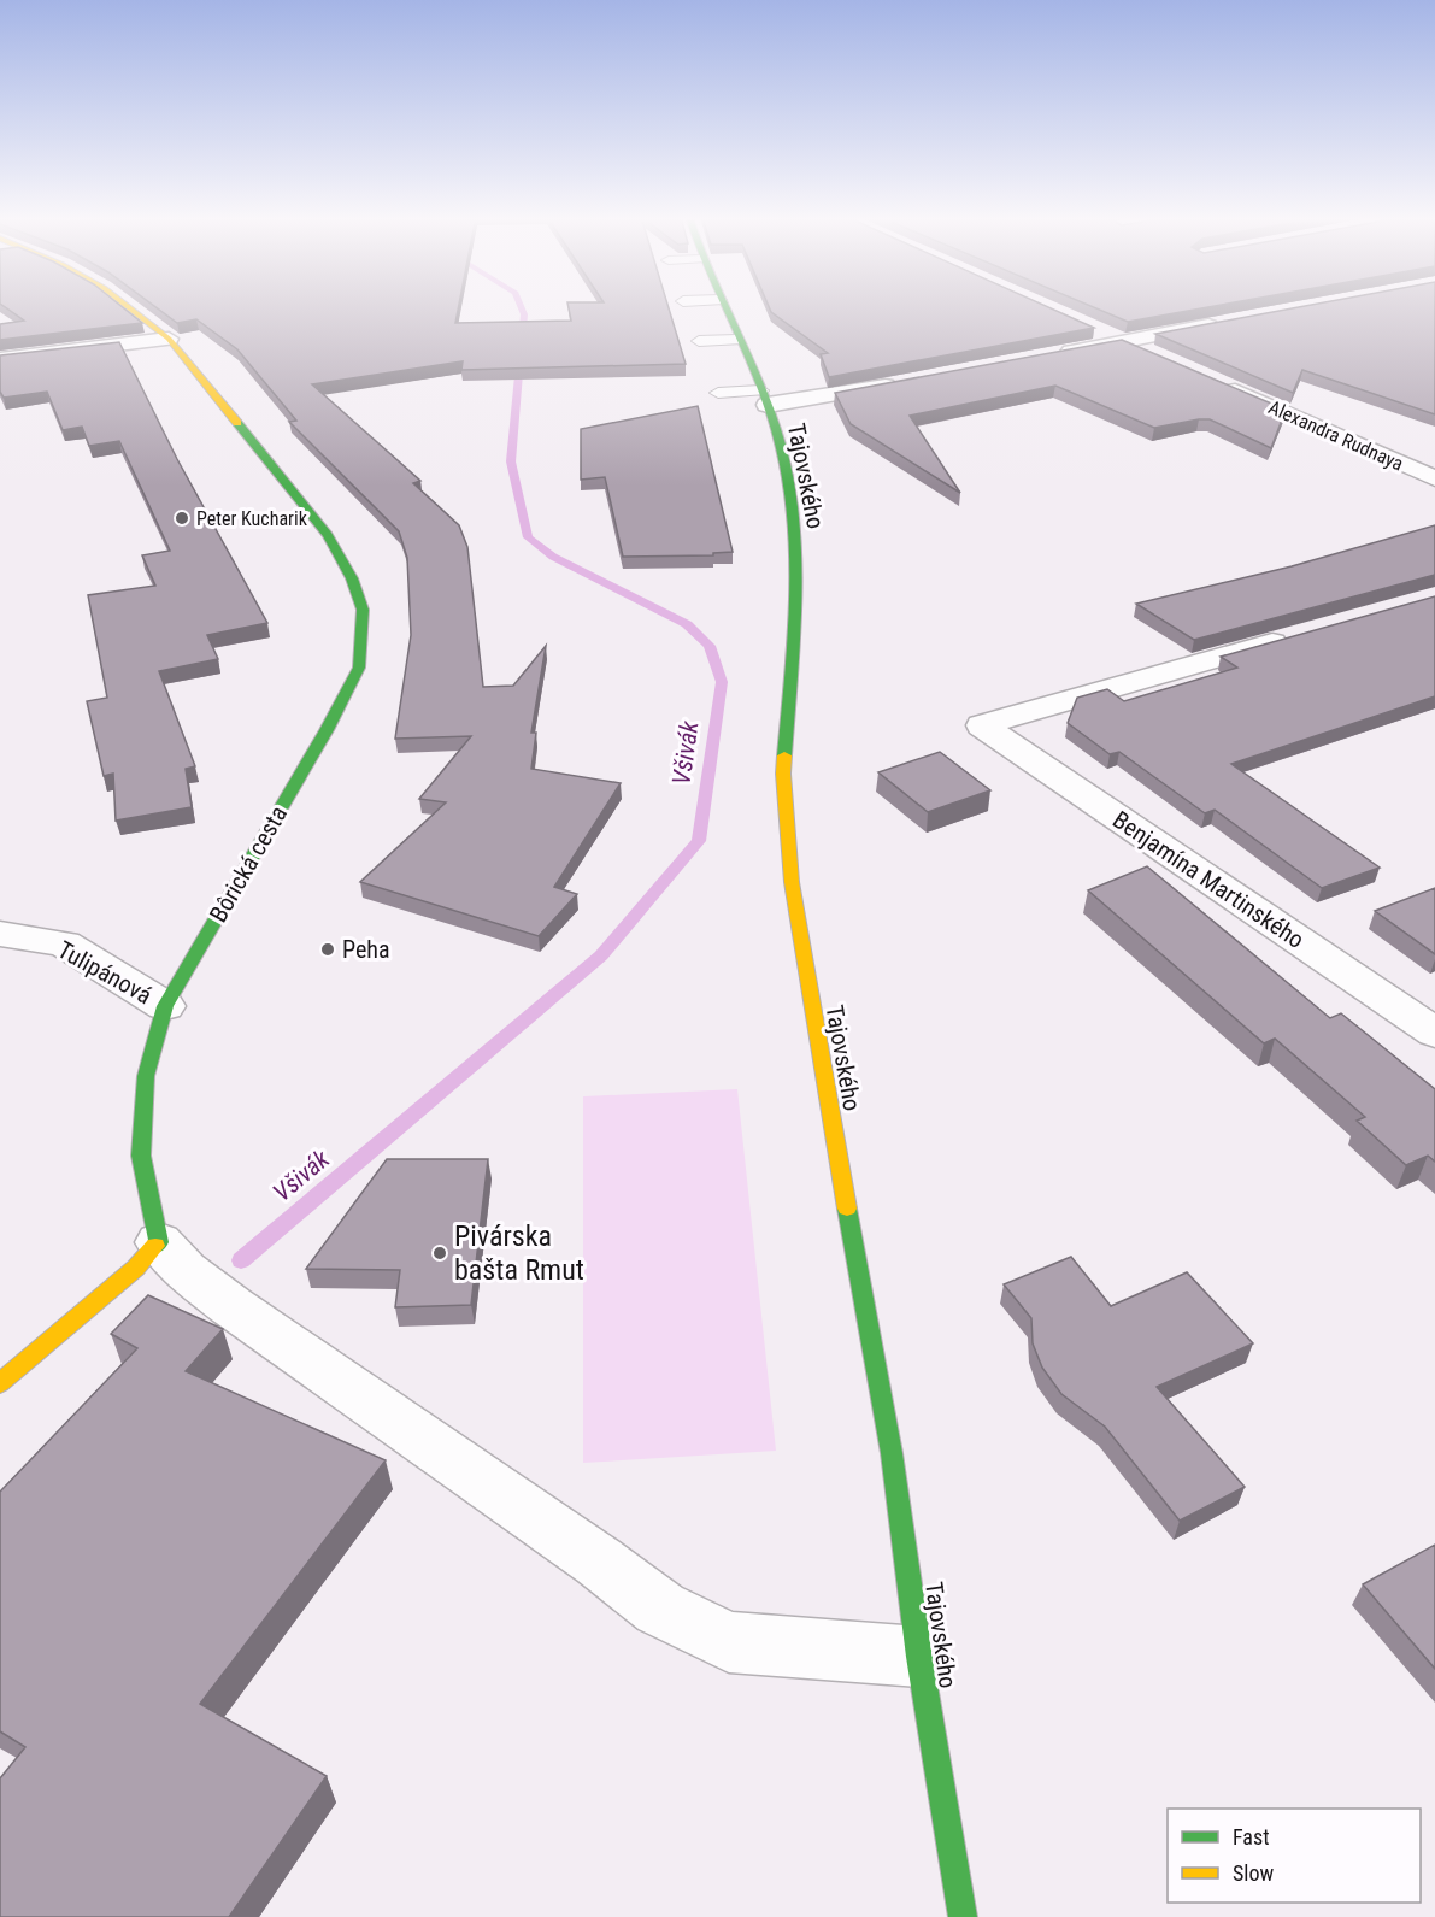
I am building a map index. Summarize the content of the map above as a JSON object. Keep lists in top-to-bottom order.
{
  "streets": {
    "street": [
      "Alexandra Rudnaya",
      "Tajovského",
      "Bôrická cesta",
      "Benjamína Martinského",
      "Tulipánová"
    ]
  },
  "crossings": [
    ["Bôrická cesta", "Tulipánová"]
  ],
  "water": ["Všivák"],
  "places": ["Peter Kucharik", "Peha", "Pivárska bašta Rmut"],
  "legend": ["Fast", "Slow"]
}
